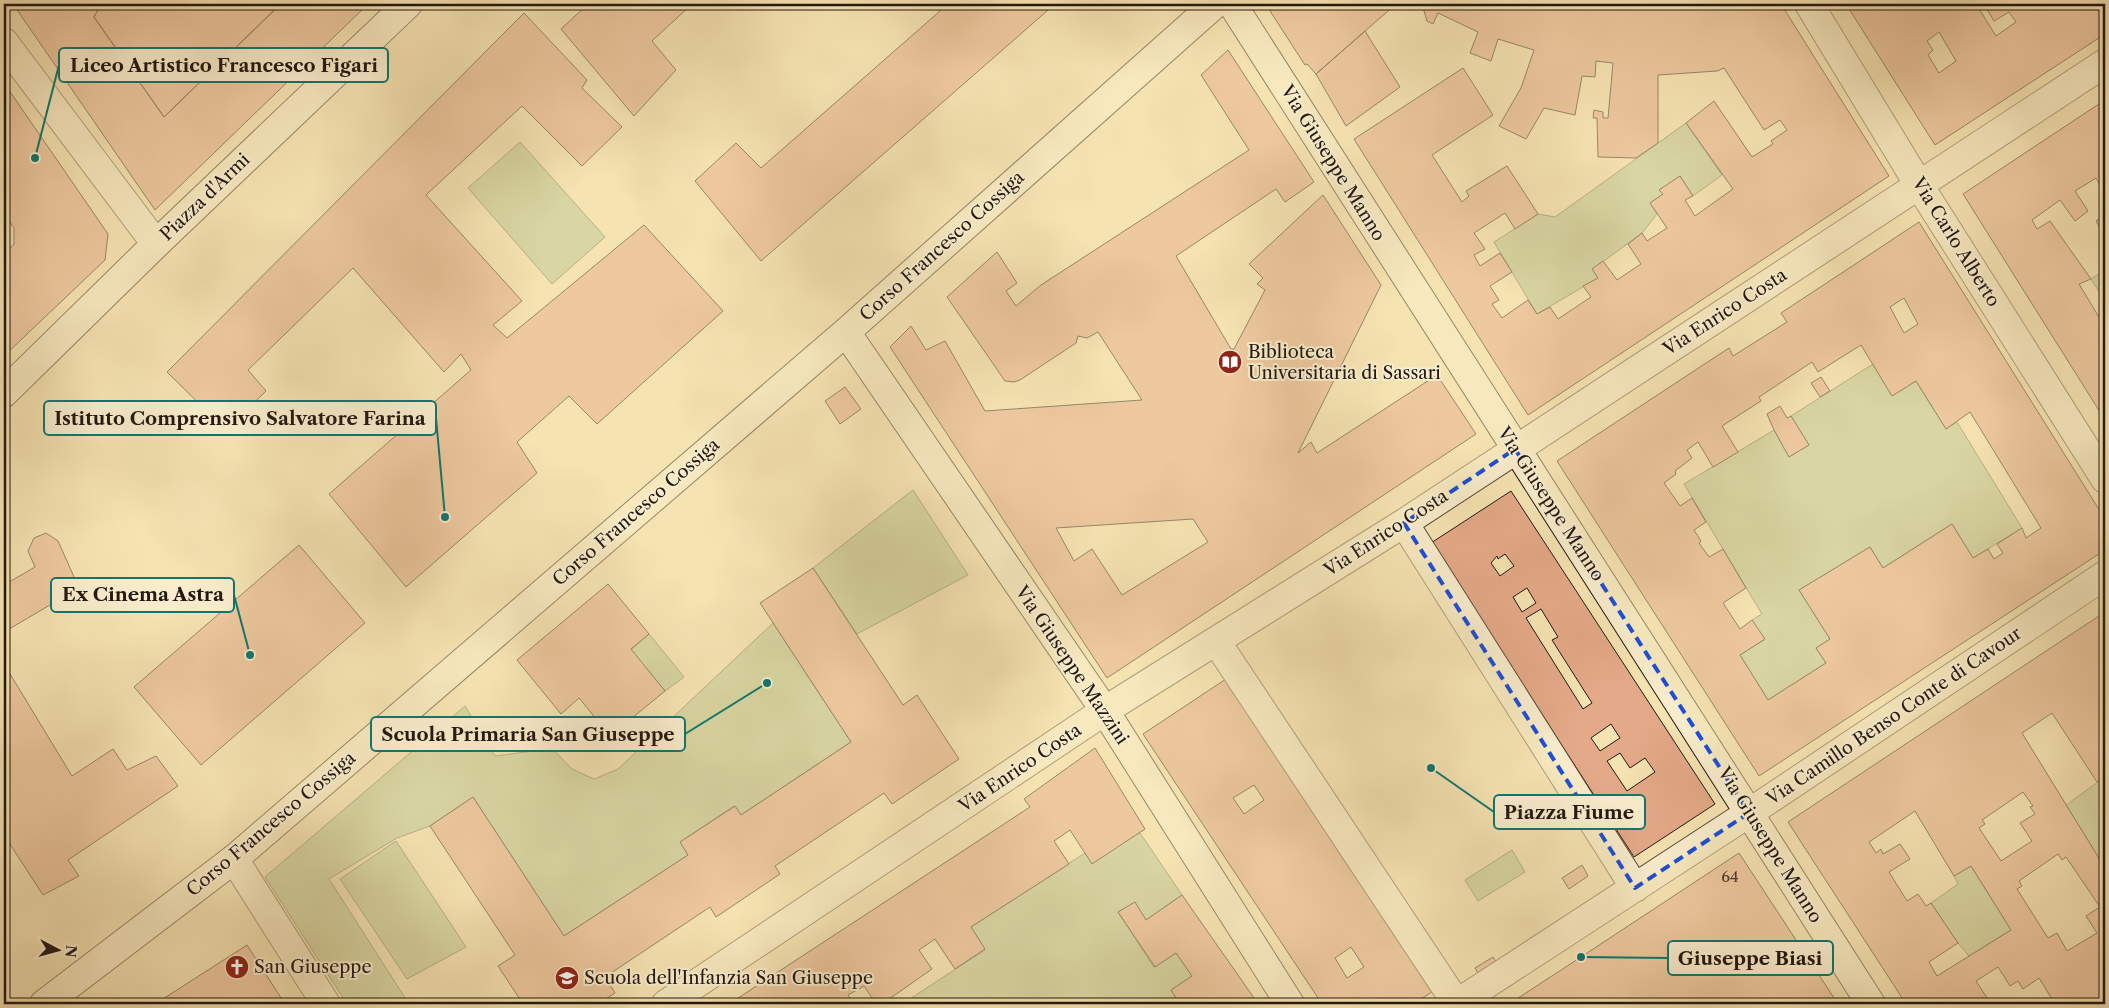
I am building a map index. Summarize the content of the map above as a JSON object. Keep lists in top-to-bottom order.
{
  "streets": {
    "street": [
      "Via Giuseppe Manno",
      "Piazza d'Armi",
      "Via Carlo Alberto",
      "Corso Francesco Cossiga",
      "Via Enrico Costa",
      "Via Giuseppe Mazzini",
      "Via Camillo Benso Conte di Cavour"
    ]
  },
  "crossings": [
    ["Via Giuseppe Manno", "Via Enrico Costa"],
    ["Via Giuseppe Manno", "Via Camillo Benso Conte di Cavour"],
    ["Via Carlo Alberto", "Via Enrico Costa"],
    ["Corso Francesco Cossiga", "Via Giuseppe Mazzini"],
    ["Via Enrico Costa", "Via Giuseppe Mazzini"]
  ],
  "places": {
    "other": [
      "Liceo Artistico Francesco Figari",
      "Istituto Comprensivo Salvatore Farina",
      "Ex Cinema Astra",
      "Scuola Primaria San Giuseppe",
      "Piazza Fiume",
      "Giuseppe Biasi"
    ],
    "library": ["Biblioteca Universitaria di Sassari"],
    "church": ["San Giuseppe"],
    "school or university": ["Scuola dell'Infanzia San Giuseppe"]
  },
  "house_numbers": ["64"],
  "north": "right"
}
